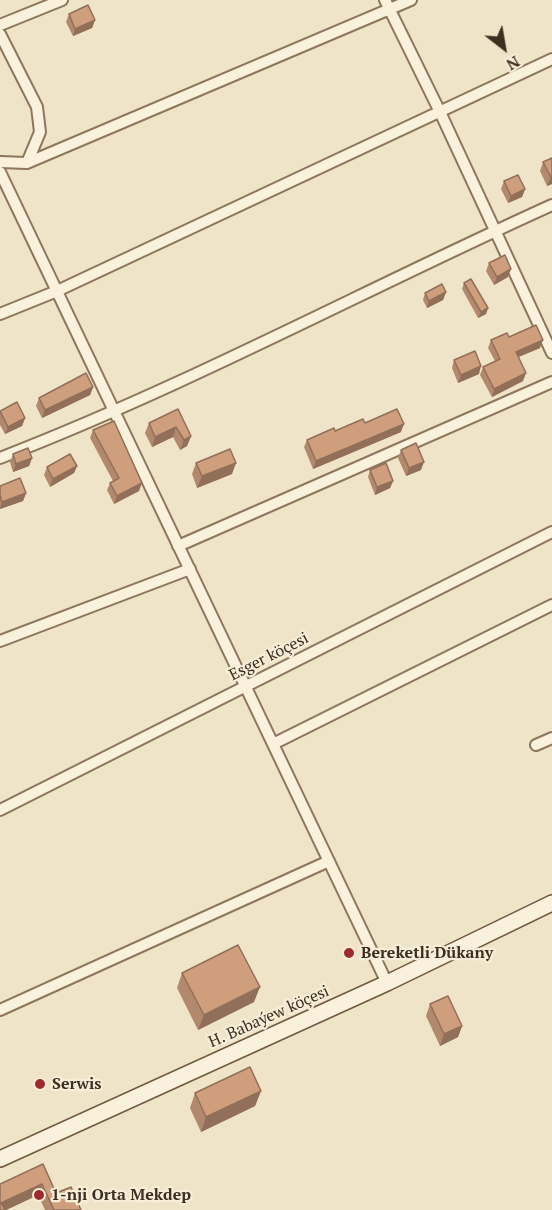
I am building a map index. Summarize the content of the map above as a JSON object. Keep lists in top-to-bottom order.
{
  "streets": {
    "street": ["Esger köçesi", "H. Babaýew köçesi"]
  },
  "places": ["Bereketli Dükany", "Serwis", "1-nji Orta Mekdep"],
  "north": "bottom right"
}
